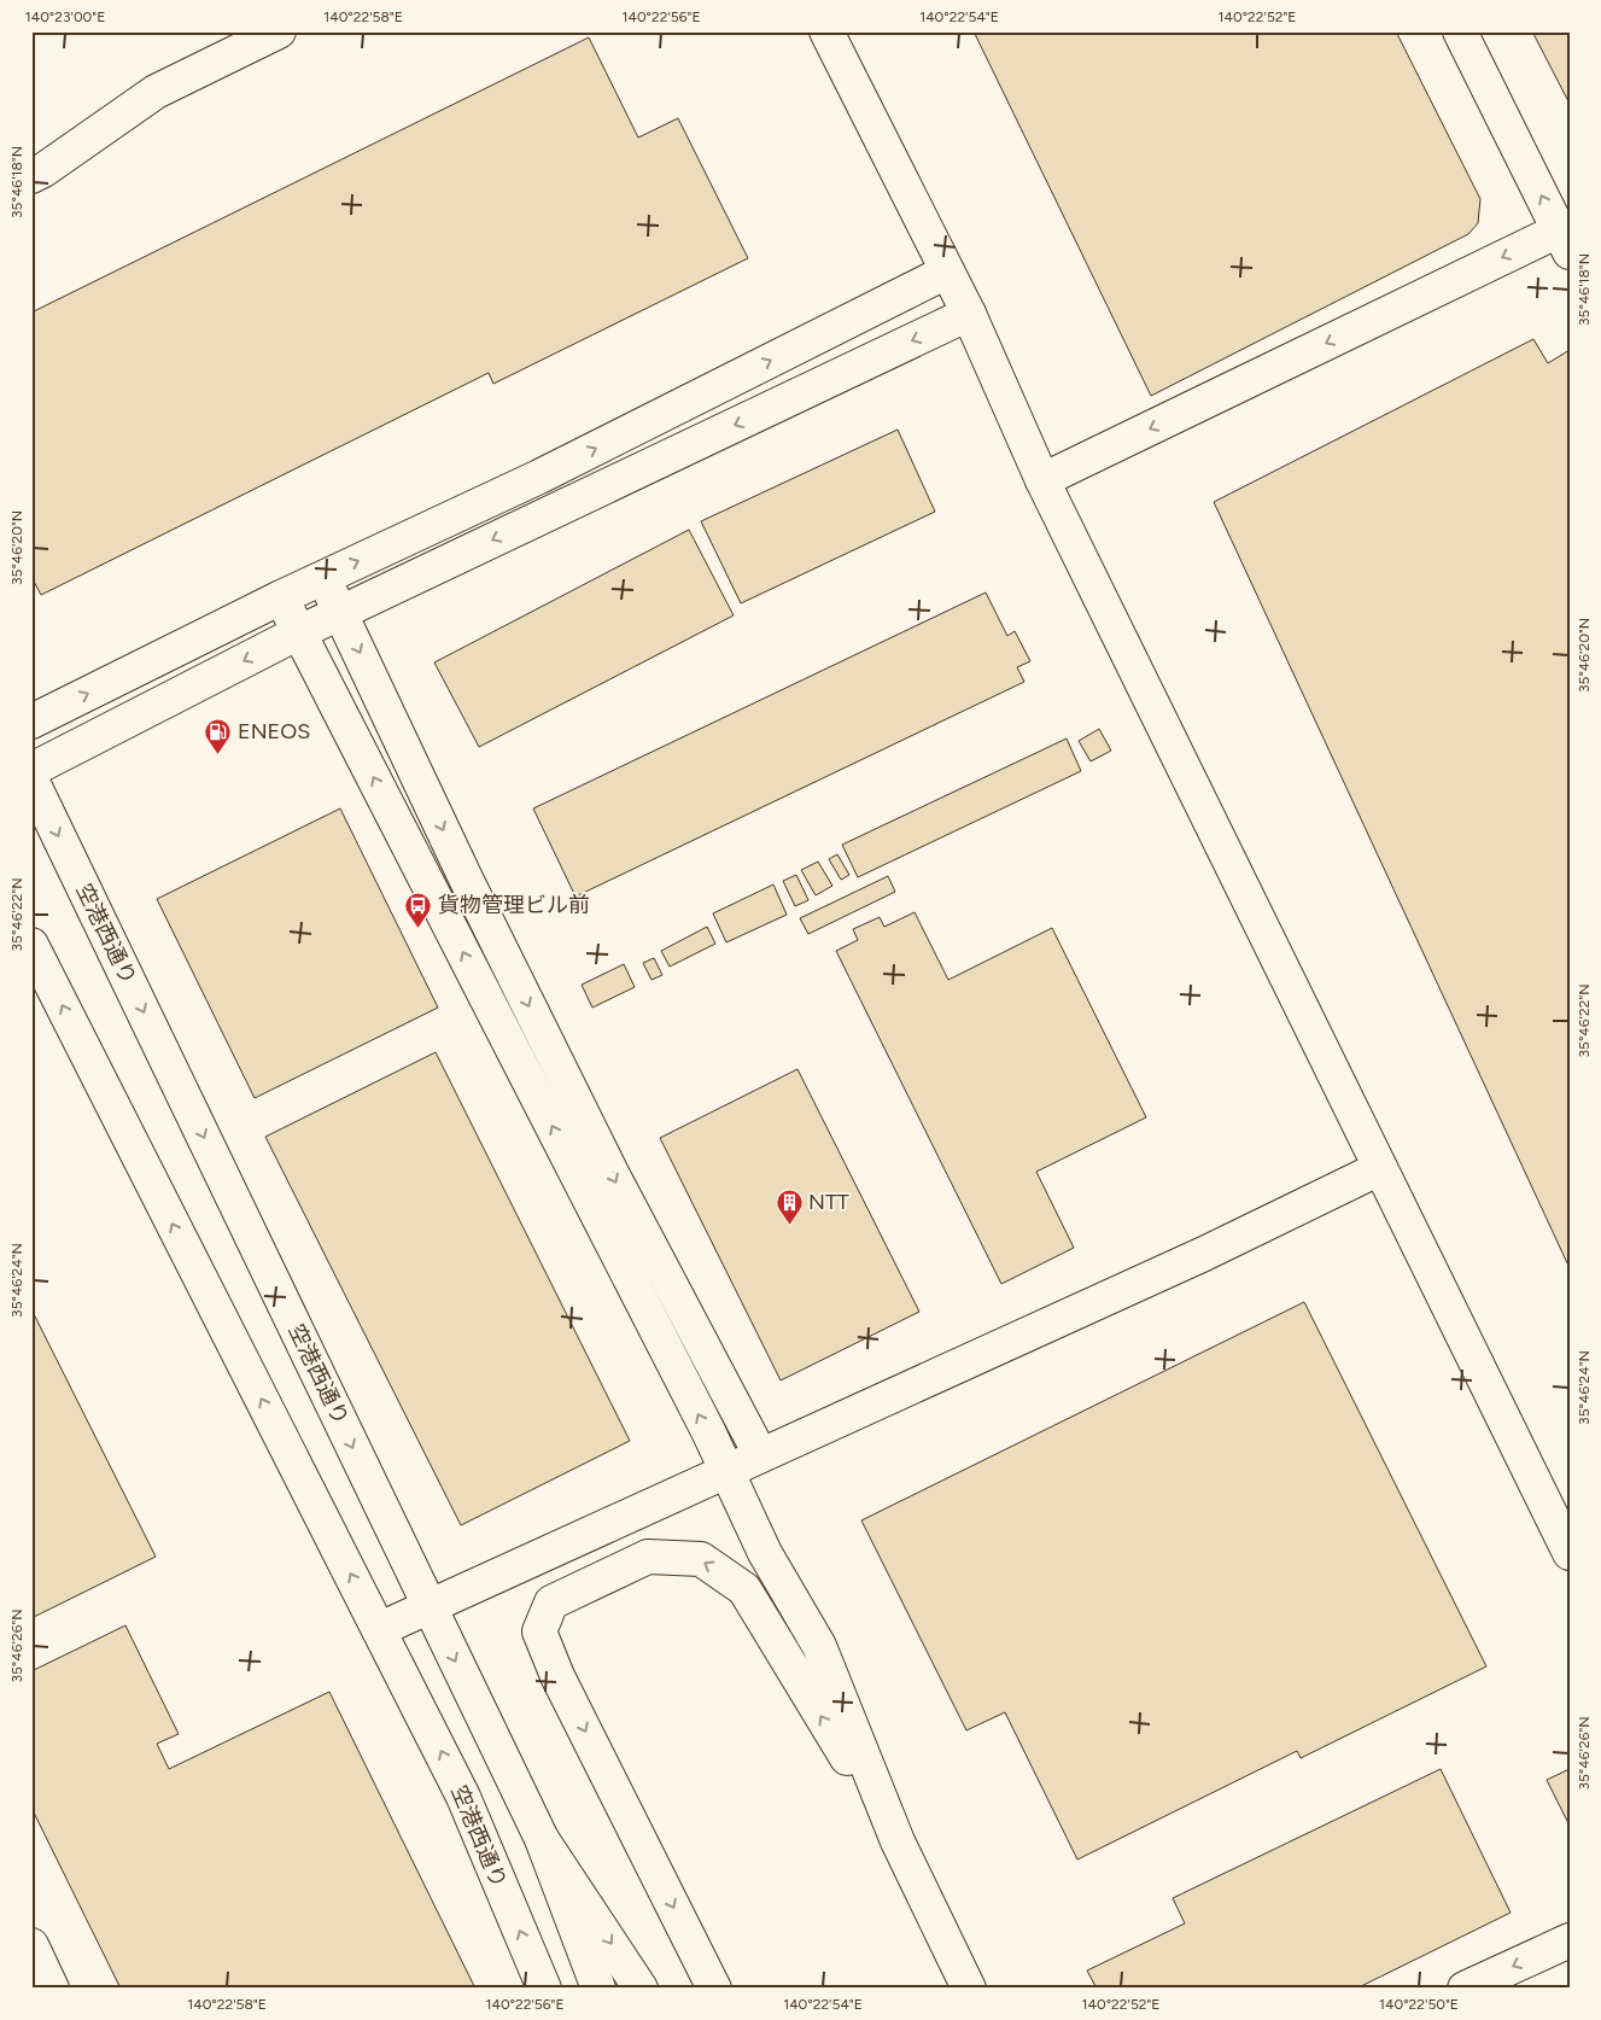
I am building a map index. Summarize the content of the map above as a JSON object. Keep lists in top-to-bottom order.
{
  "streets": {
    "main road": ["空港西通り"]
  },
  "places": {
    "fuel station": ["ENEOS"],
    "bus stop": ["貨物管理ビル前"],
    "building": ["NTT"]
  },
  "coordinates": [
    "140°23'00\"E",
    "140°22'58\"E",
    "140°22'56\"E",
    "140°22'54\"E",
    "140°22'52\"E",
    "35°46'18\"N",
    "35°46'20\"N",
    "35°46'22\"N",
    "35°46'24\"N",
    "35°46'26\"N",
    "140°22'50\"E"
  ]
}
